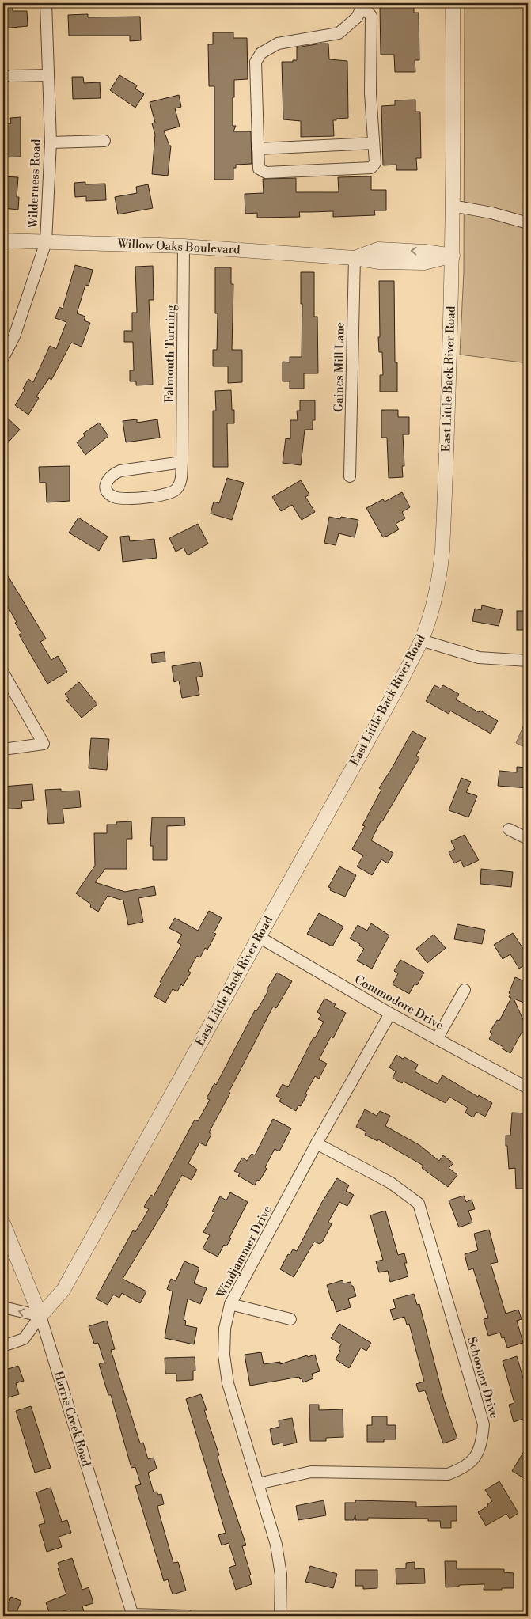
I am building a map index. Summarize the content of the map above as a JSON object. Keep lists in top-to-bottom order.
{
  "streets": {
    "street": [
      "Wilderness Road",
      "Willow Oaks Boulevard",
      "Falmouth Turning",
      "Gaines Mill Lane",
      "East Little Back River Road",
      "Commodore Drive",
      "Windjammer Drive",
      "Schooner Drive",
      "Harris Creek Road"
    ]
  },
  "crossings": [
    ["Wilderness Road", "Willow Oaks Boulevard"],
    ["Willow Oaks Boulevard", "Falmouth Turning"],
    ["Willow Oaks Boulevard", "Gaines Mill Lane"],
    ["Willow Oaks Boulevard", "East Little Back River Road"],
    ["East Little Back River Road", "Commodore Drive"],
    ["East Little Back River Road", "Harris Creek Road"],
    ["Commodore Drive", "Windjammer Drive"],
    ["Windjammer Drive", "Schooner Drive"]
  ]
}
